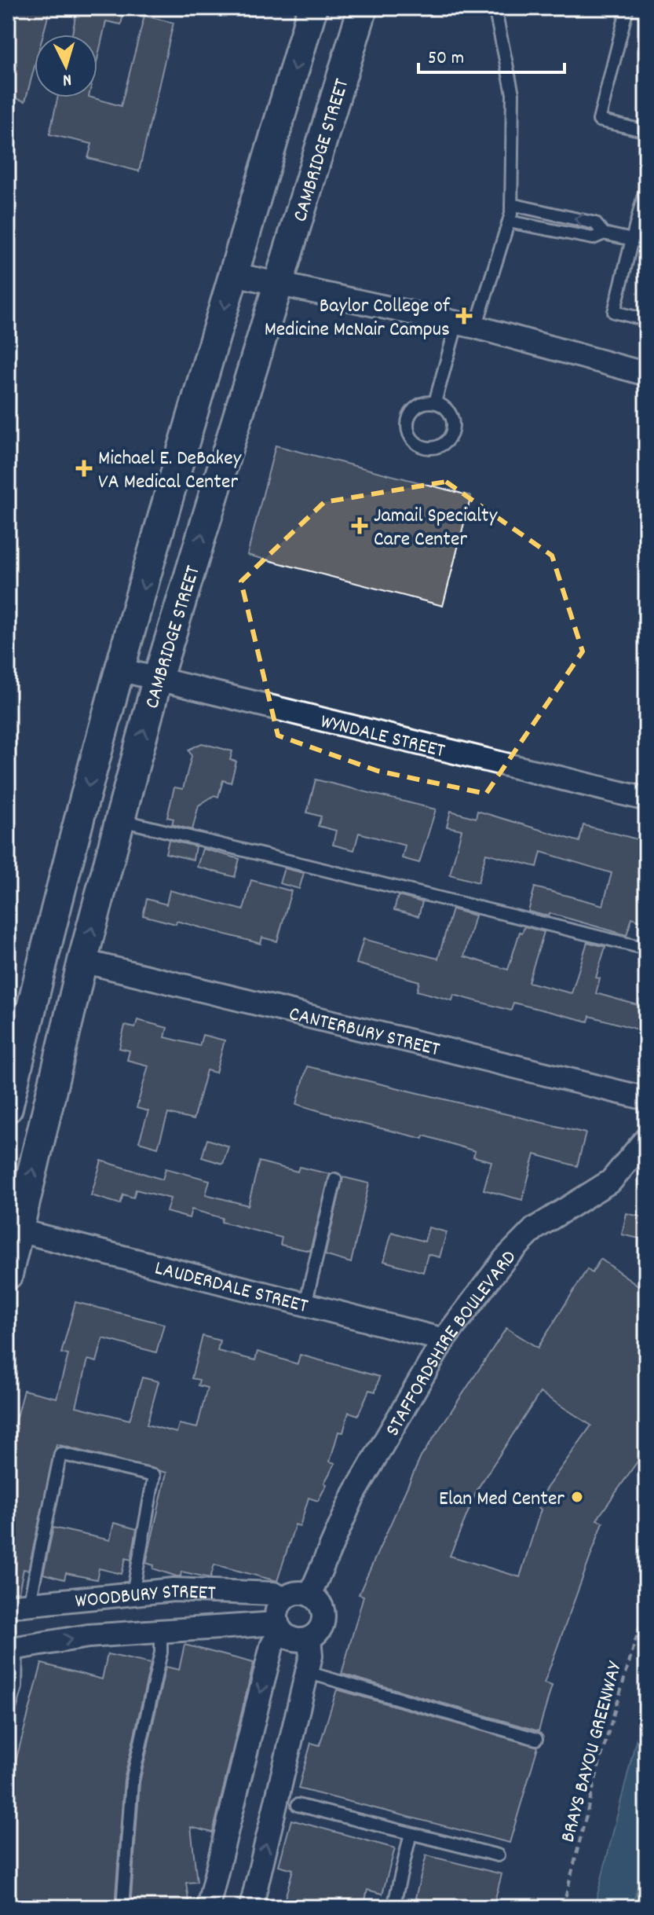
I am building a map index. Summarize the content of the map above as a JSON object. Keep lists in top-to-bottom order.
{
  "streets": {
    "street": [
      "CAMBRIDGE STREET",
      "WYNDALE STREET",
      "CANTERBURY STREET",
      "LAUDERDALE STREET",
      "STAFFORDSHIRE BOULEVARD",
      "WOODBURY STREET"
    ],
    "path": ["BRAYS BAYOU GREENWAY"]
  },
  "crossings": [
    ["CAMBRIDGE STREET", "WYNDALE STREET"],
    ["CAMBRIDGE STREET", "CANTERBURY STREET"],
    ["CAMBRIDGE STREET", "LAUDERDALE STREET"],
    ["LAUDERDALE STREET", "STAFFORDSHIRE BOULEVARD"],
    ["STAFFORDSHIRE BOULEVARD", "WOODBURY STREET"]
  ],
  "places": {
    "health": ["Baylor College of Medicine McNair Campus", "Michael E. DeBakey VA Medical Center", "Jamail Specialty Care Center"],
    "other": ["Elan Med Center"]
  },
  "scale_bar": "50 m",
  "north": "bottom"
}
